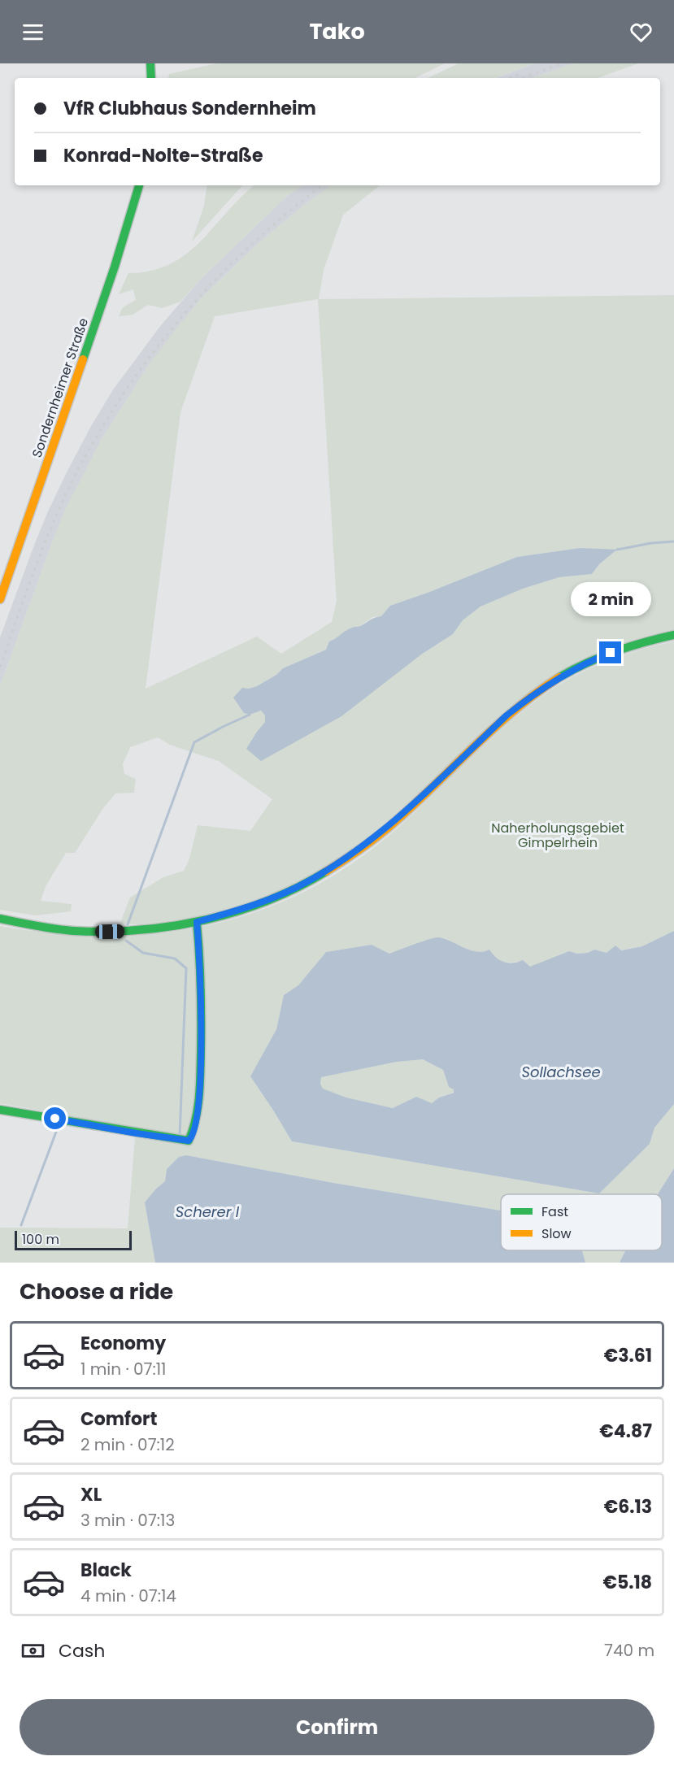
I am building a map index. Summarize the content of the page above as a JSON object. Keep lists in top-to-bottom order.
{
  "streets": {
    "street": ["Sondernheimer Straße"]
  },
  "water": ["Sollachsee", "Scherer I"],
  "parks": ["Naherholungsgebiet Gimpelrhein"],
  "legend": ["Fast", "Slow"],
  "scale_bar": "100 m",
  "page": {
    "header": "Tako",
    "banner": ["VfR Clubhaus Sondernheim", "Konrad-Nolte-Straße"],
    "bubble": "2 min",
    "scale": "100 m",
    "heading": "Choose a ride",
    "list": [
      {
        "name": "Economy",
        "note": "1 min · 07:11",
        "value": "€3.61"
      },
      {
        "name": "Comfort",
        "note": "2 min · 07:12",
        "value": "€4.87"
      },
      {
        "name": "XL",
        "note": "3 min · 07:13",
        "value": "€6.13"
      },
      {
        "name": "Black",
        "note": "4 min · 07:14",
        "value": "€5.18"
      }
    ],
    "pay": ["Cash", "740 m"],
    "buttons": "Confirm"
  }
}
